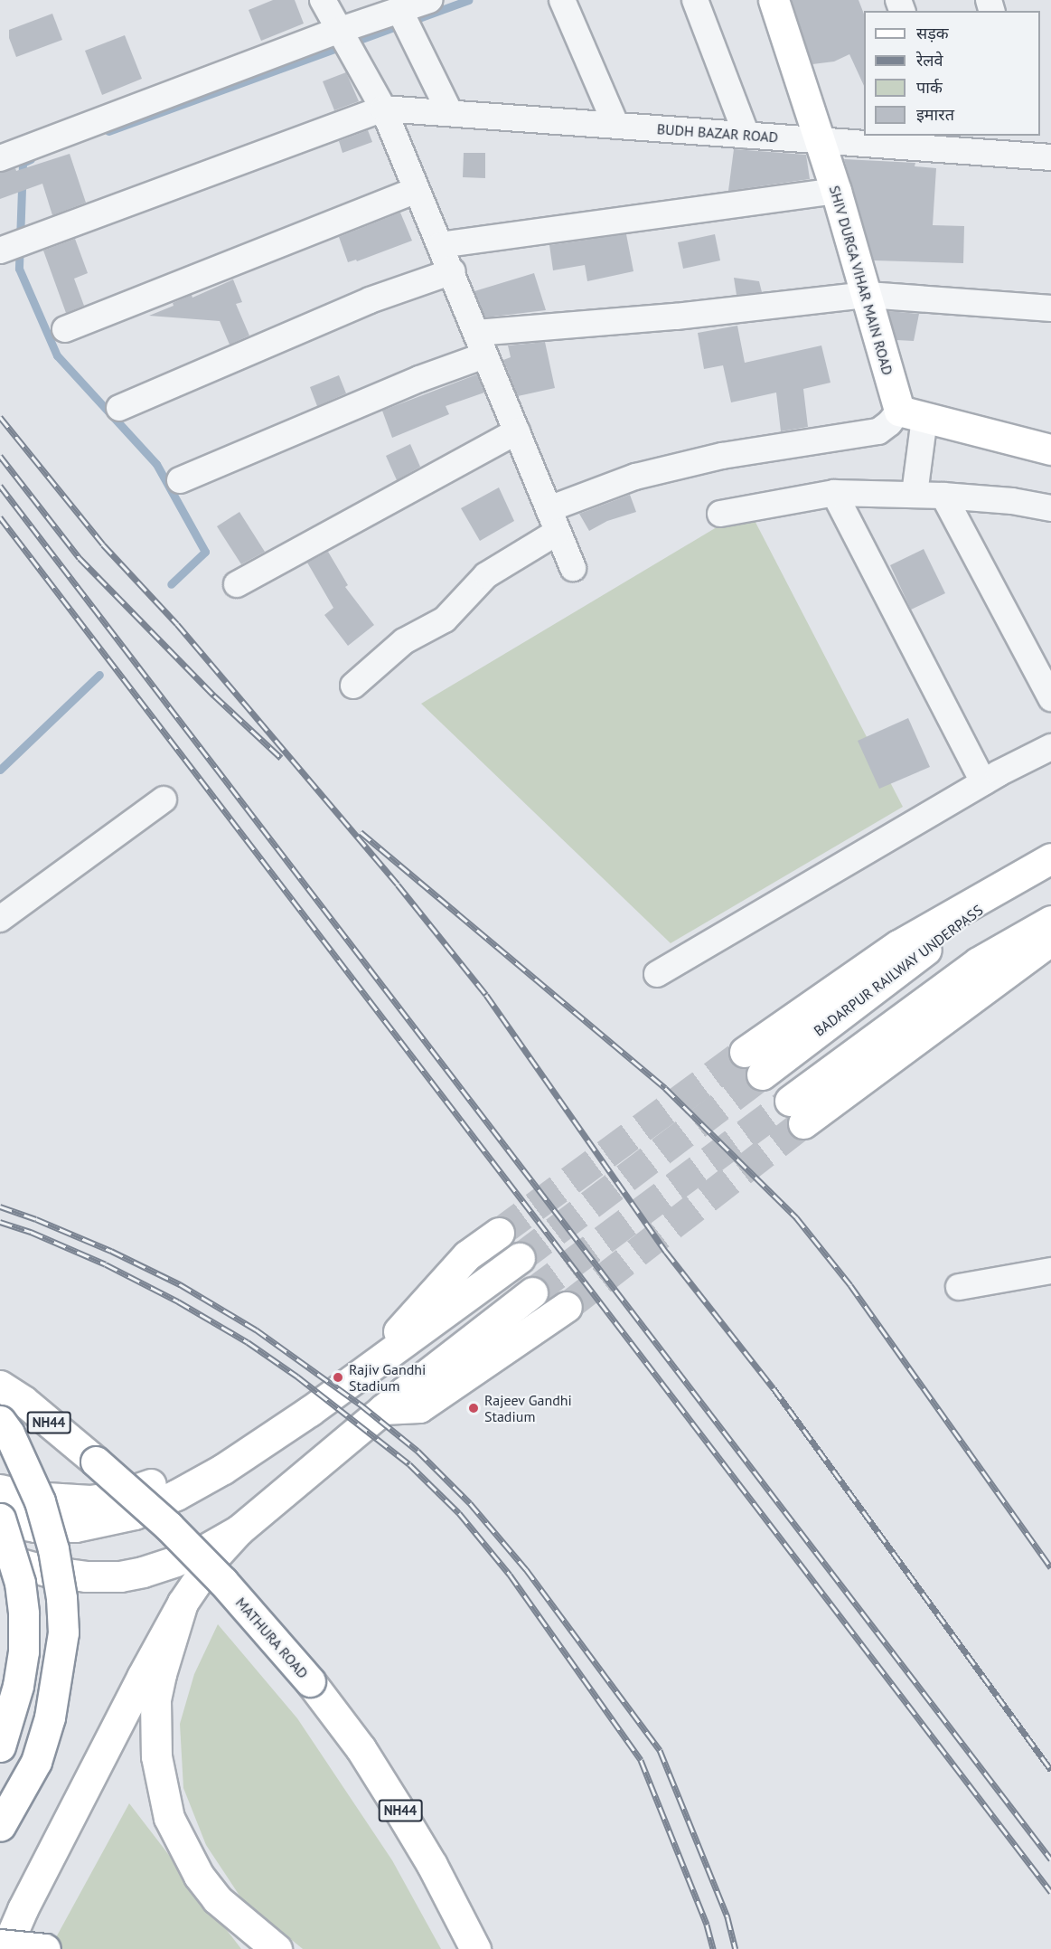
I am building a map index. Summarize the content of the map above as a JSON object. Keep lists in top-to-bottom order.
{
  "streets": {
    "main road": [
      "SHIV DURGA VIHAR MAIN ROAD",
      "BADARPUR RAILWAY UNDERPASS",
      "NH44",
      "MATHURA ROAD"
    ],
    "street": ["BUDH BAZAR ROAD"]
  },
  "crossings": [
    ["BUDH BAZAR ROAD", "SHIV DURGA VIHAR MAIN ROAD"]
  ],
  "places": ["Rajiv Gandhi Stadium", "Rajeev Gandhi Stadium"],
  "legend": [
    "सड़क",
    "रेलवे",
    "पार्क",
    "इमारत"
  ]
}
